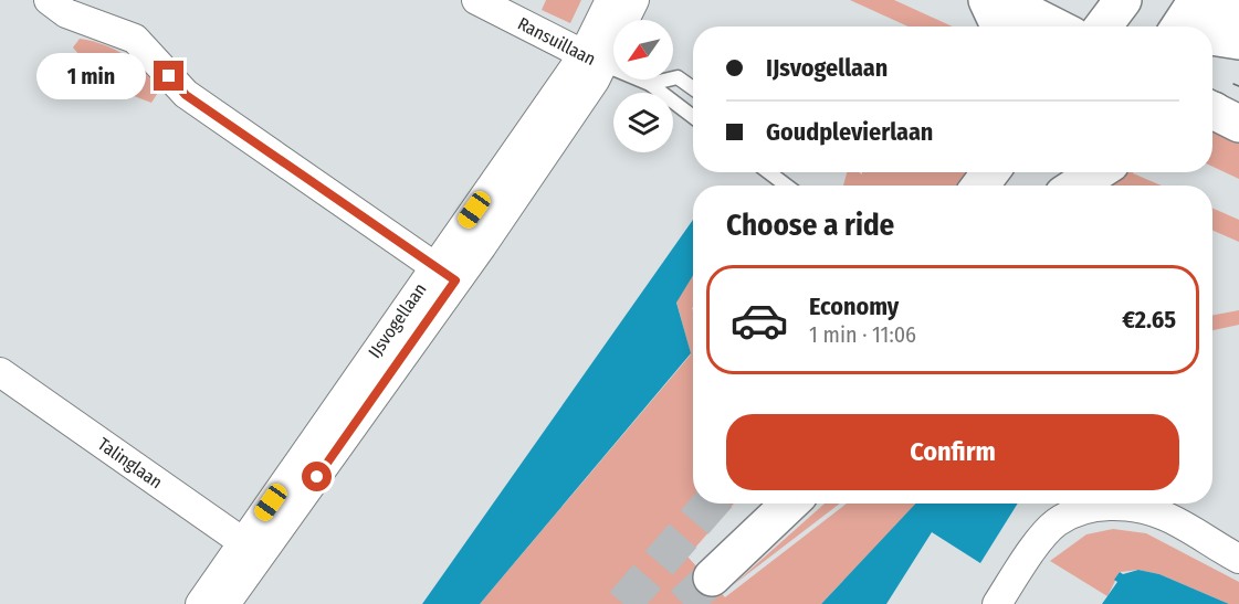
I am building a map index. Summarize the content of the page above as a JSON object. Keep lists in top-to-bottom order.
{
  "streets": {
    "street": ["Ransuillaan", "IJsvogellaan", "Talinglaan"]
  },
  "crossings": [
    ["Ransuillaan", "IJsvogellaan"],
    ["IJsvogellaan", "Talinglaan"]
  ],
  "north": "bottom left",
  "page": {
    "banner": ["IJsvogellaan", "Goudplevierlaan"],
    "bubble": "1 min",
    "heading": "Choose a ride",
    "list": [
      {
        "name": "Economy",
        "note": "1 min · 11:06",
        "value": "€2.65"
      }
    ],
    "buttons": "Confirm"
  }
}
